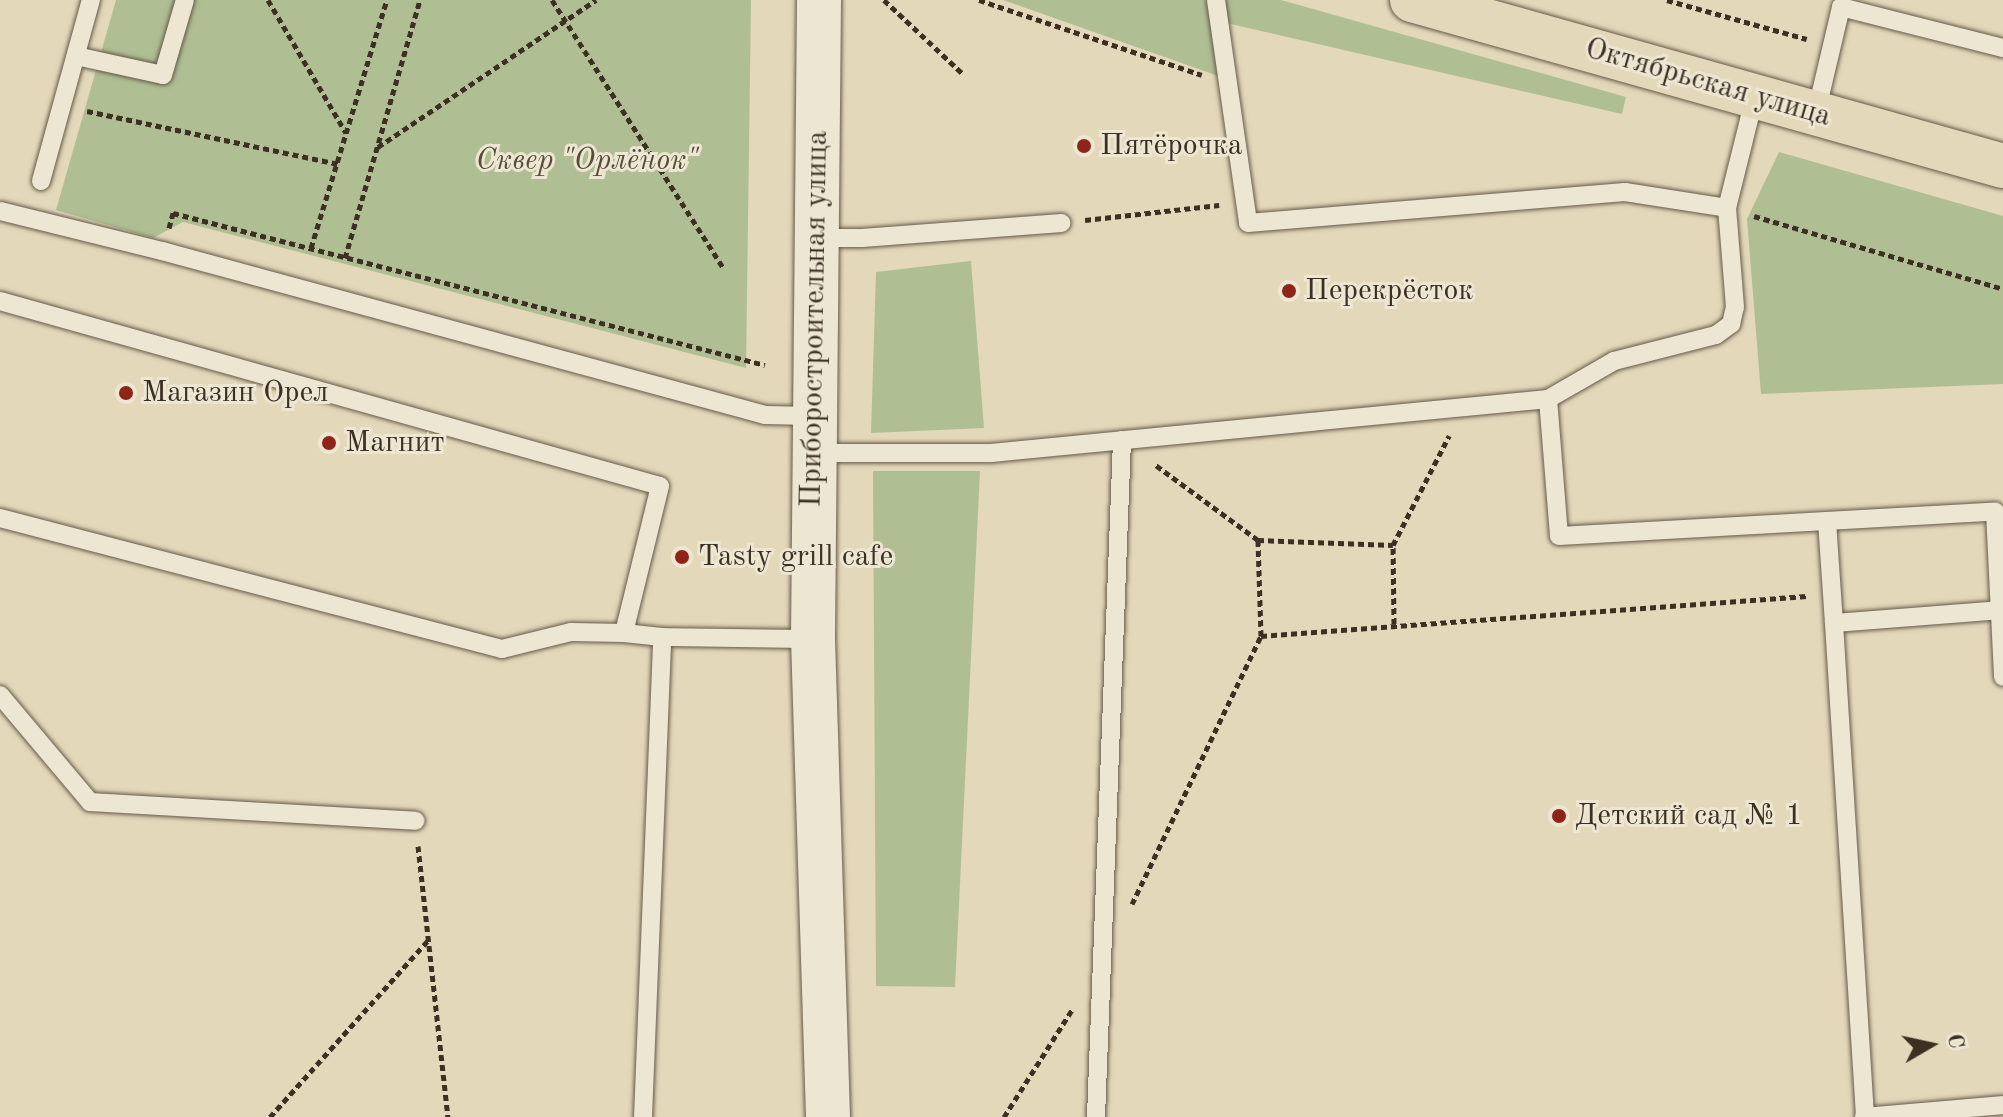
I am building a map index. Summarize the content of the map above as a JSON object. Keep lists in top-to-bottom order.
{
  "streets": {
    "main road": ["Октябрьская улица", "Приборостроительная улица"]
  },
  "parks": ["Сквер \"Орлёнок\""],
  "places": [
    "Пятёрочка",
    "Перекрёсток",
    "Магазин Орел",
    "Магнит",
    "Tasty grill cafe",
    "Детский сад № 1"
  ],
  "north": "right"
}
